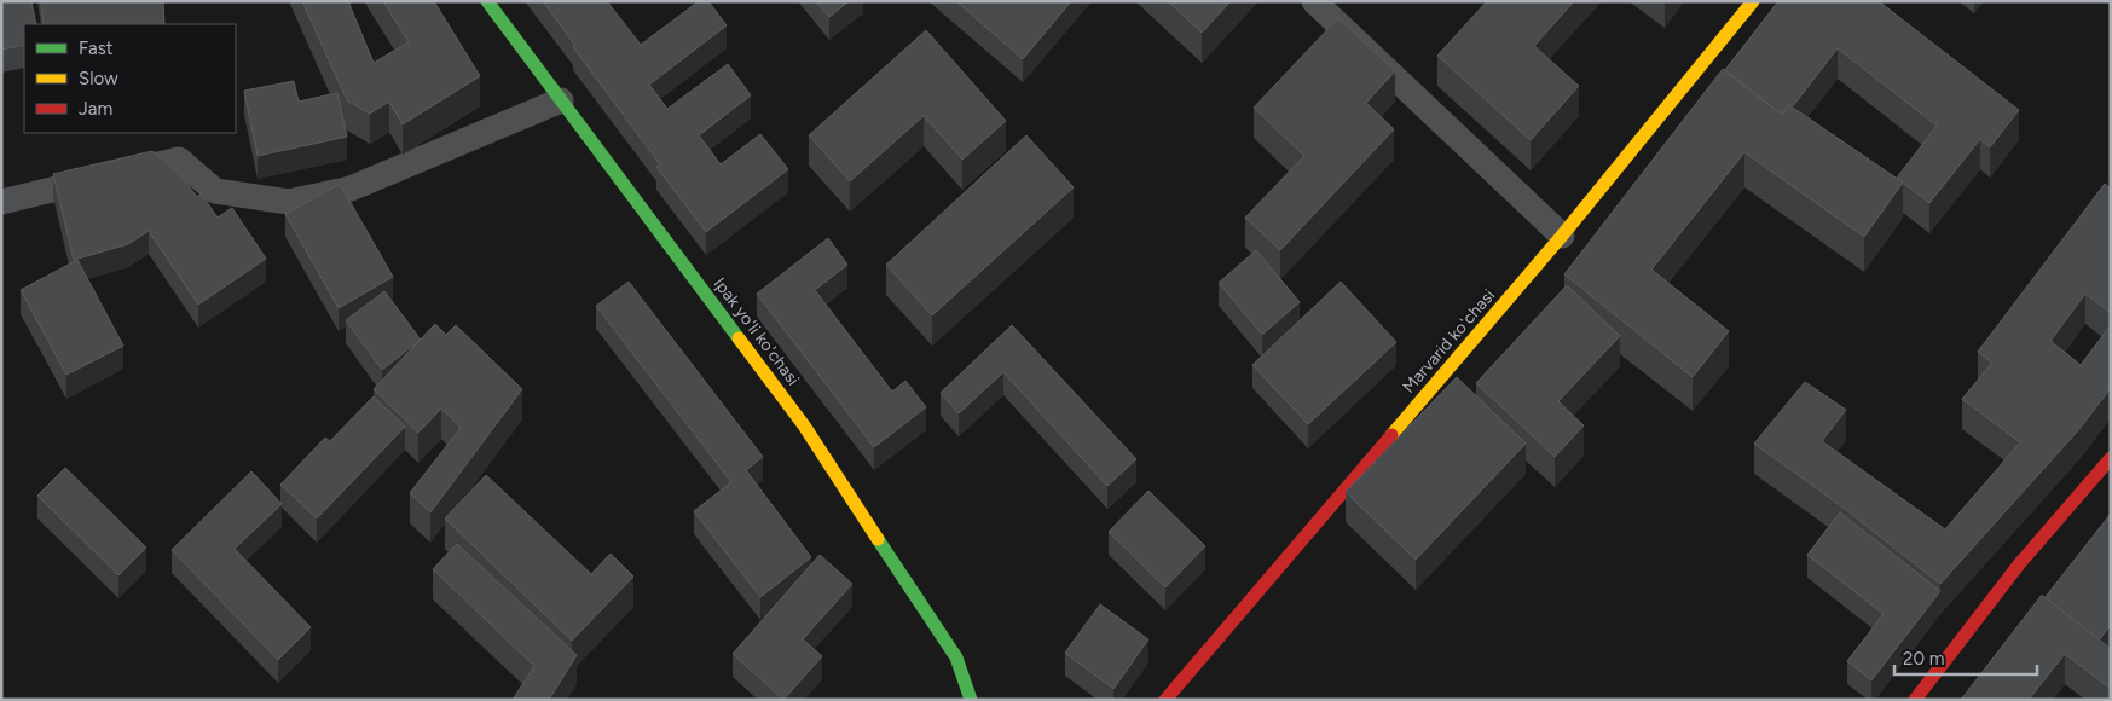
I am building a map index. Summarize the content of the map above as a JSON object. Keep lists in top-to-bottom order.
{
  "streets": {
    "street": ["Ipak yo'li ko'chasi", "Marvarid koʻchasi"]
  },
  "legend": ["Fast", "Slow", "Jam"],
  "scale_bar": "20 m"
}
